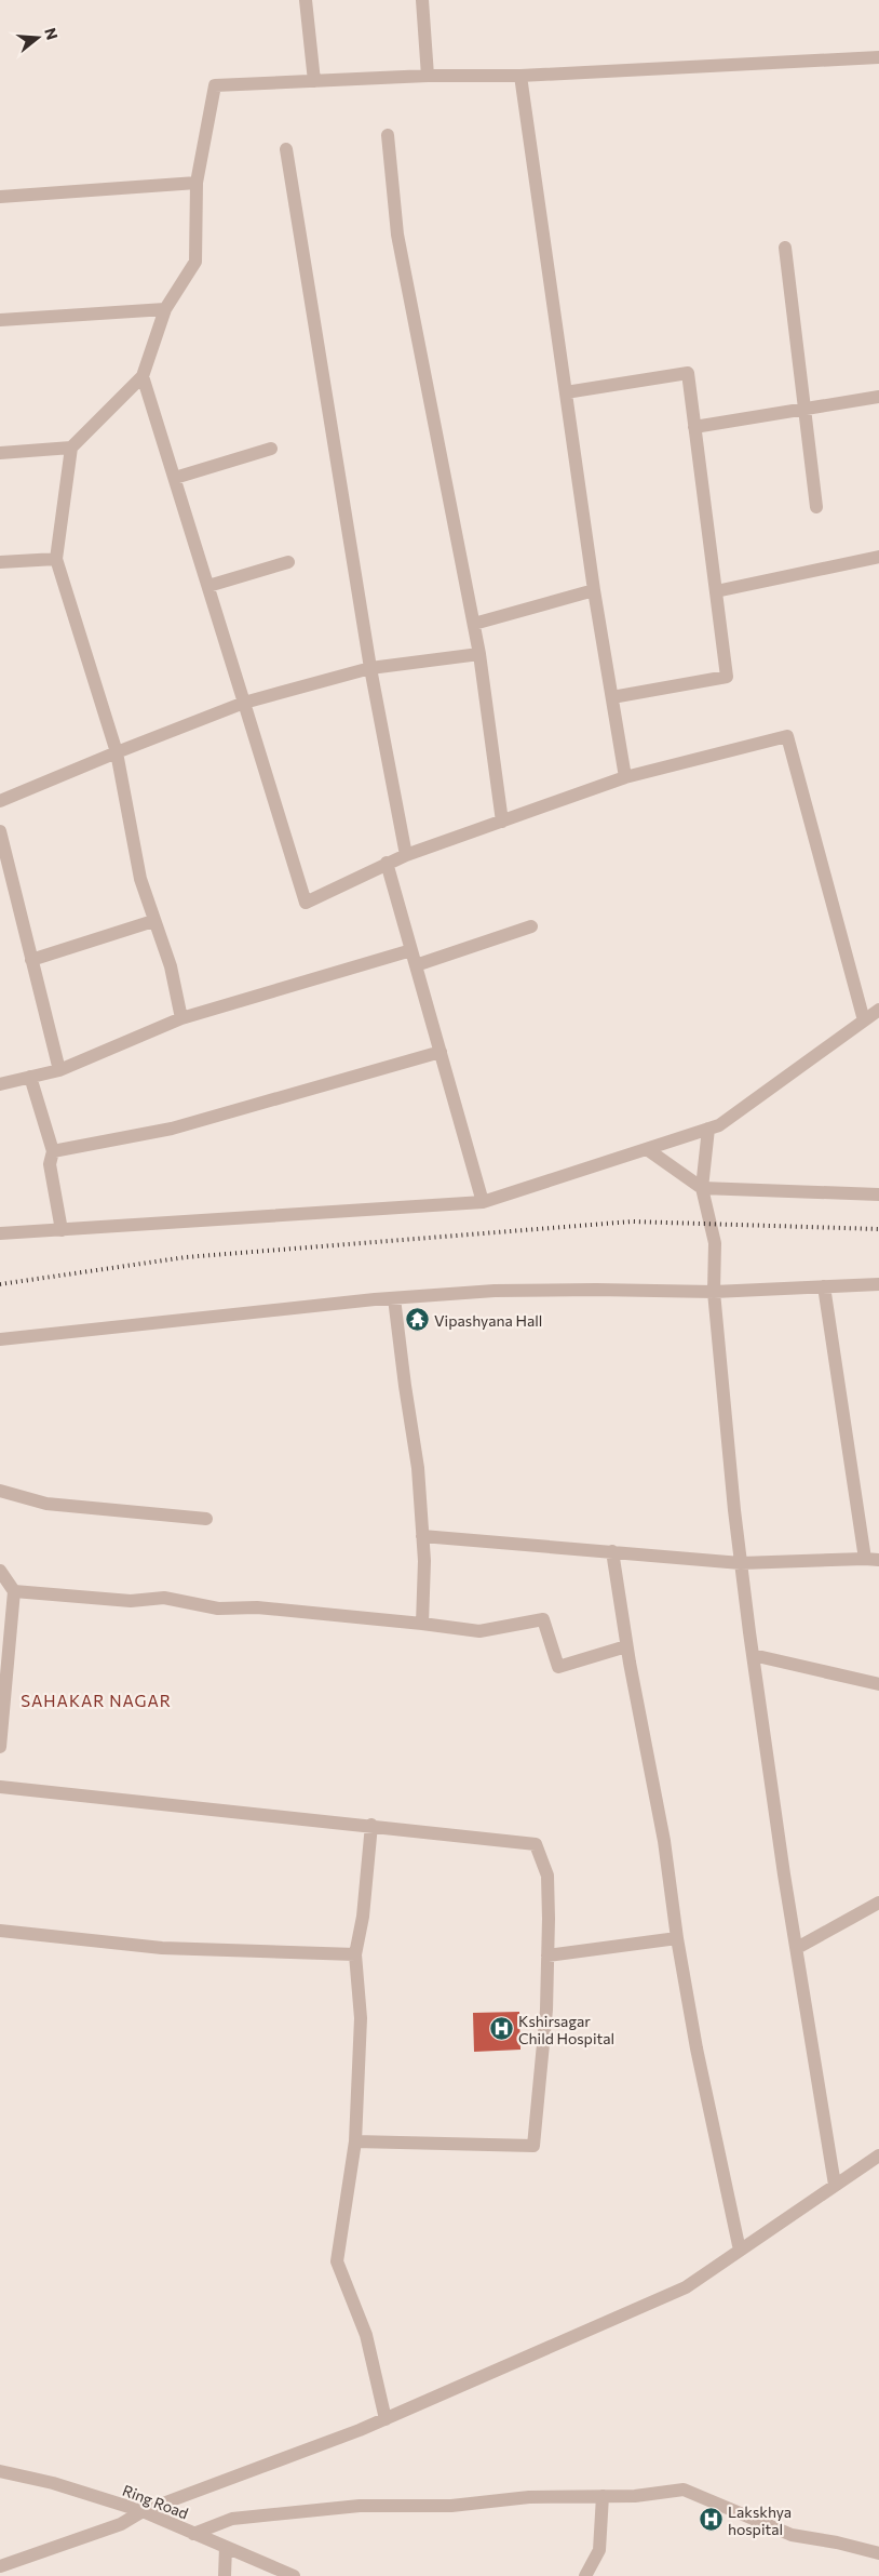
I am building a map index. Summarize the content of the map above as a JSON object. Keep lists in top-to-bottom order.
{
  "streets": {
    "street": ["Ring Road"]
  },
  "districts": ["SAHAKAR NAGAR"],
  "places": {
    "temple": ["Vipashyana Hall"],
    "hospital": ["Kshirsagar Child Hospital", "Lakskhya hospital"]
  },
  "north": "right"
}
